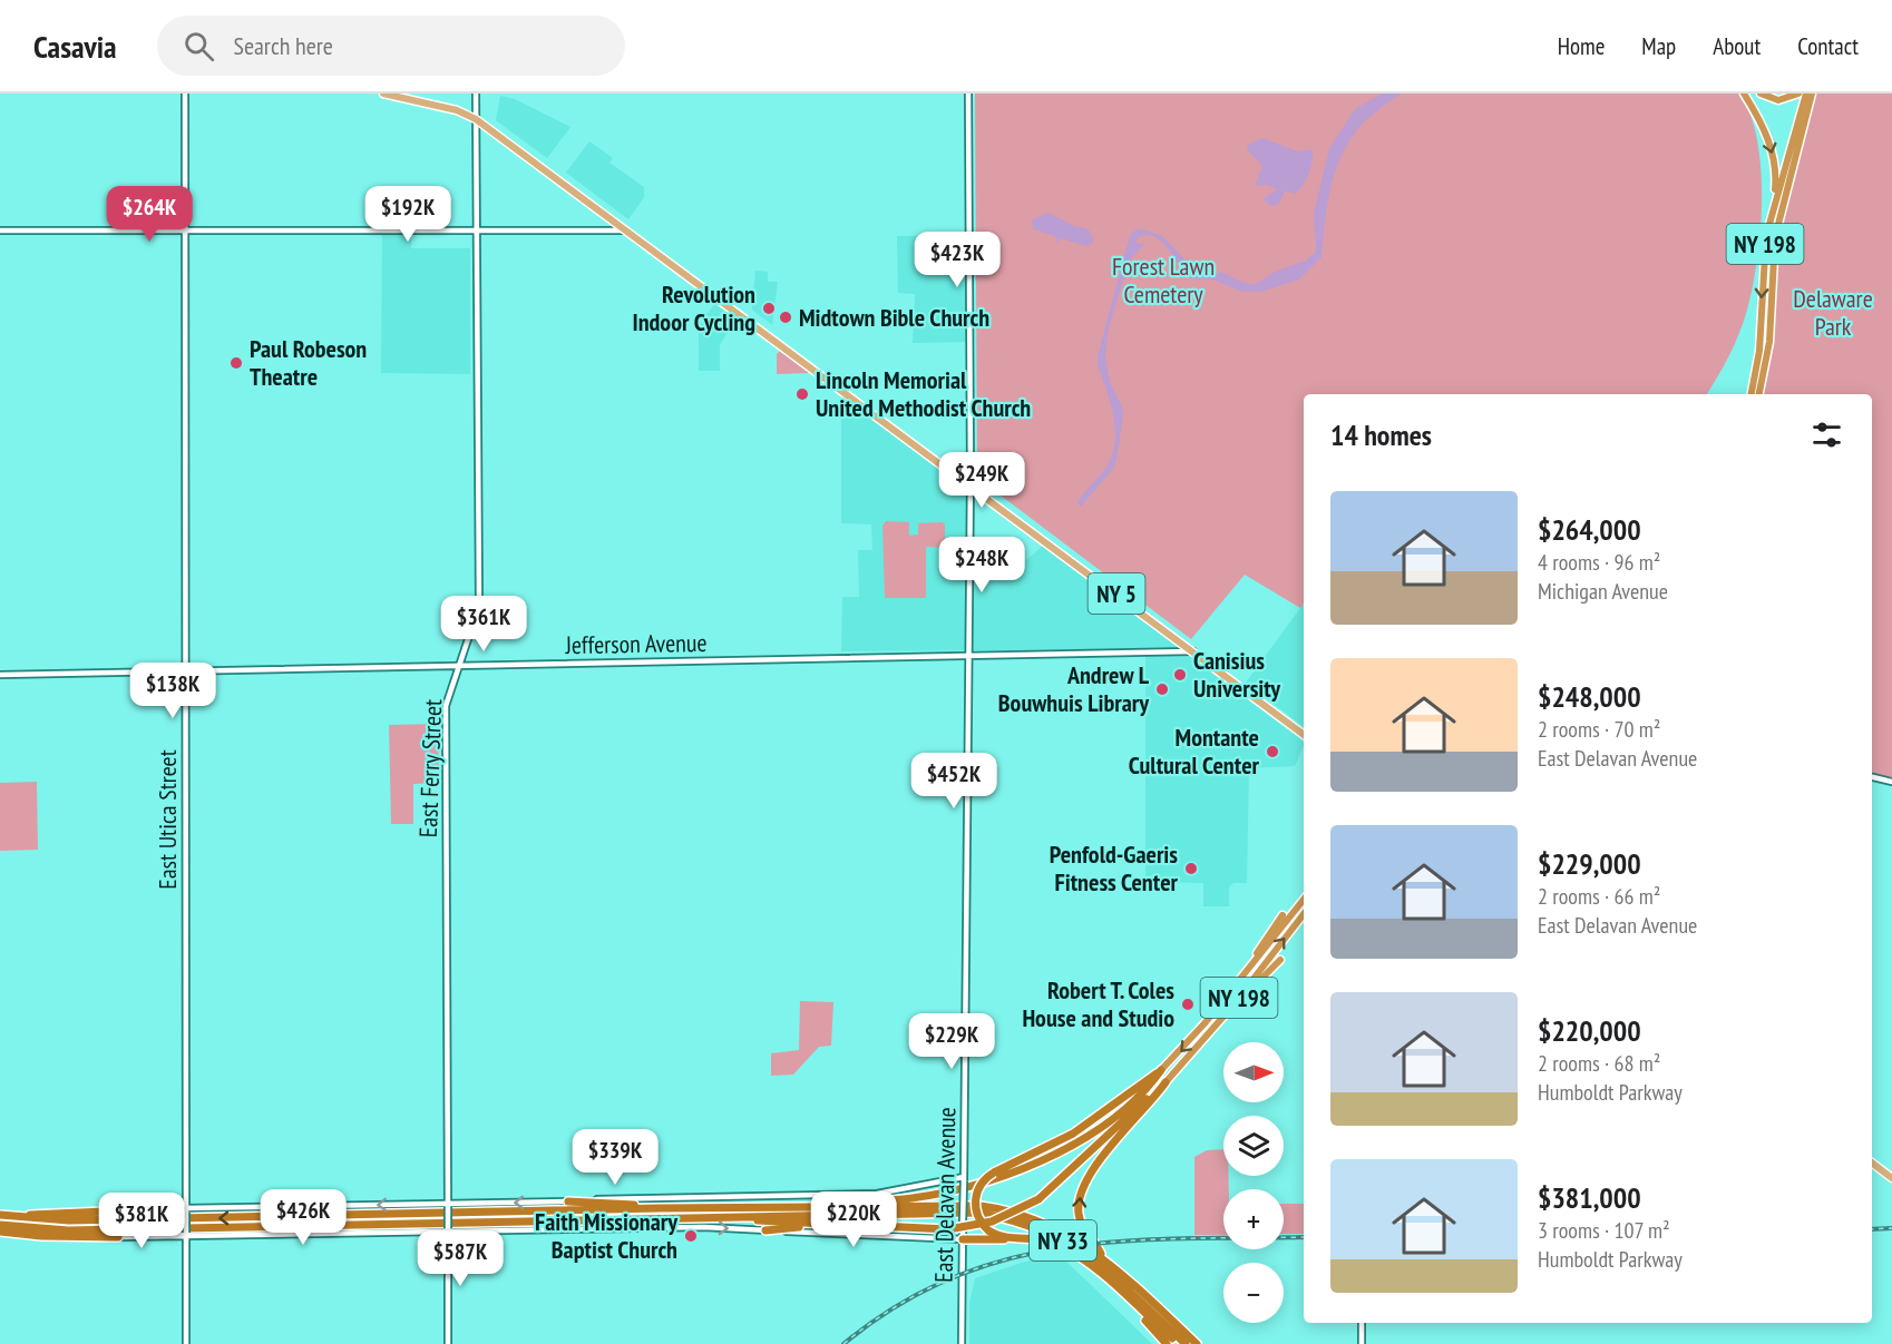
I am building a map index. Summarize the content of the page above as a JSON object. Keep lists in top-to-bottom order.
{
  "streets": {
    "highway": ["NY 198", "NY 33"],
    "main road": ["NY 5"],
    "street": [
      "Jefferson Avenue",
      "East Ferry Street",
      "East Utica Street",
      "East Delavan Avenue"
    ]
  },
  "crossings": [
    ["NY 5", "Jefferson Avenue"],
    ["NY 5", "East Ferry Street"],
    ["NY 5", "East Delavan Avenue"],
    ["Jefferson Avenue", "East Ferry Street"],
    ["Jefferson Avenue", "East Utica Street"],
    ["Jefferson Avenue", "East Delavan Avenue"]
  ],
  "parks": ["Forest Lawn Cemetery", "Delaware Park"],
  "places": [
    "Revolution Indoor Cycling",
    "Midtown Bible Church",
    "Paul Robeson Theatre",
    "Lincoln Memorial United Methodist Church",
    "Canisius University",
    "Andrew L Bouwhuis Library",
    "Montante Cultural Center",
    "Penfold-Gaeris Fitness Center",
    "Robert T. Coles House and Studio",
    "Faith Missionary Baptist Church"
  ],
  "north": "right",
  "page": {
    "header": "Casavia",
    "search": "Search here",
    "nav": [
      "Home",
      "Map",
      "About",
      "Contact"
    ],
    "price": [
      "$264K",
      "$192K",
      "$423K",
      "$249K",
      "$248K",
      "$361K",
      "$138K",
      "$452K",
      "$229K",
      "$339K",
      "$426K",
      "$220K",
      "$381K",
      "$587K"
    ],
    "heading": "14 homes",
    "list": [
      {
        "name": "$264,000",
        "note": "4 rooms · 96 m² · Michigan Avenue"
      },
      {
        "name": "$248,000",
        "note": "2 rooms · 70 m² · East Delavan Avenue"
      },
      {
        "name": "$229,000",
        "note": "2 rooms · 66 m² · East Delavan Avenue"
      },
      {
        "name": "$220,000",
        "note": "2 rooms · 68 m² · Humboldt Parkway"
      },
      {
        "name": "$381,000",
        "note": "3 rooms · 107 m² · Humboldt Parkway"
      }
    ],
    "map_buttons": ["+", "−"]
  }
}
